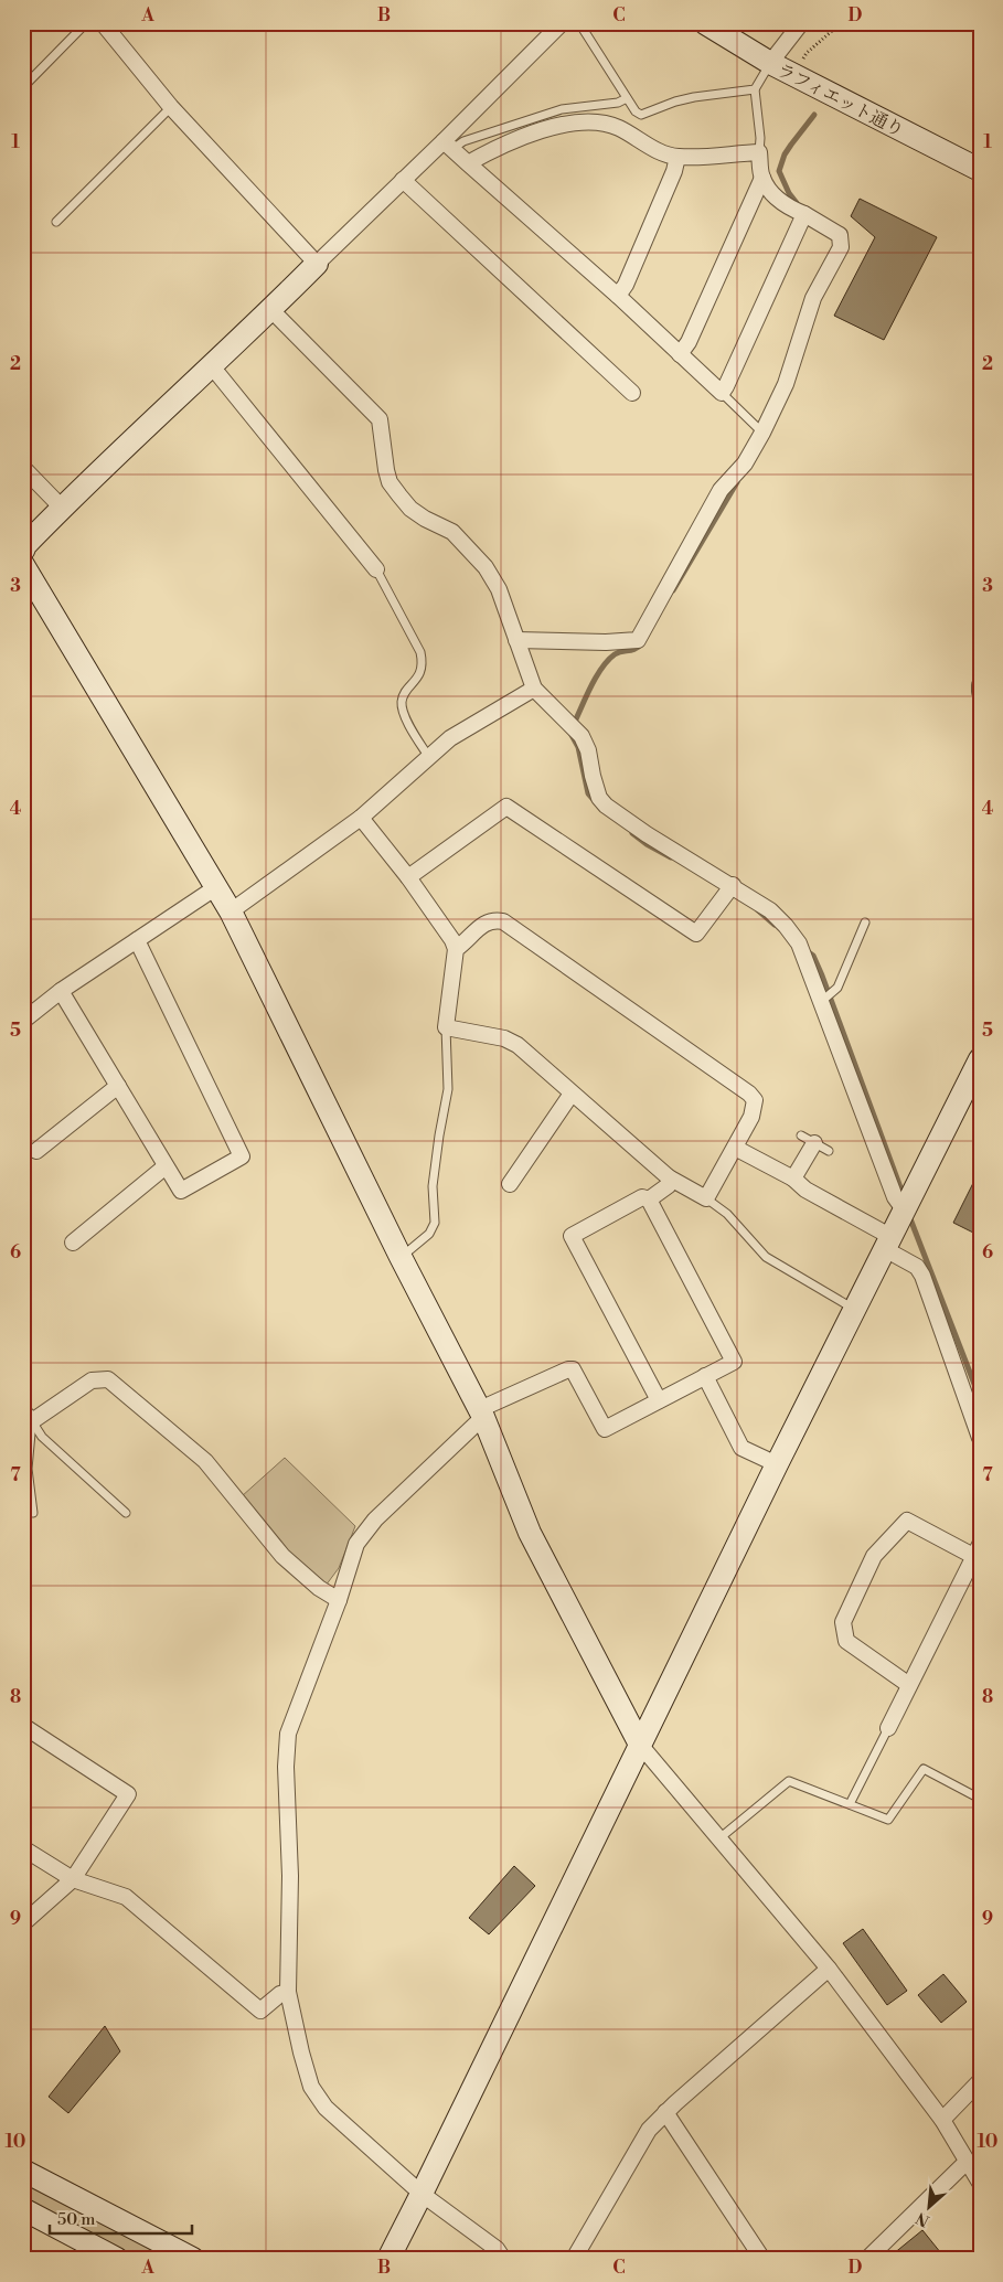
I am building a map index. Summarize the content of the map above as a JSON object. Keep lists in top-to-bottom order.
{
  "streets": {
    "street": ["ラフィエット通り"]
  },
  "scale_bar": "50 m",
  "north": "bottom left",
  "grid": {
    "columns": [
      "A",
      "B",
      "C",
      "D"
    ],
    "rows": [
      "1",
      "2",
      "3",
      "4",
      "5",
      "6",
      "7",
      "8",
      "9",
      "10"
    ]
  }
}
